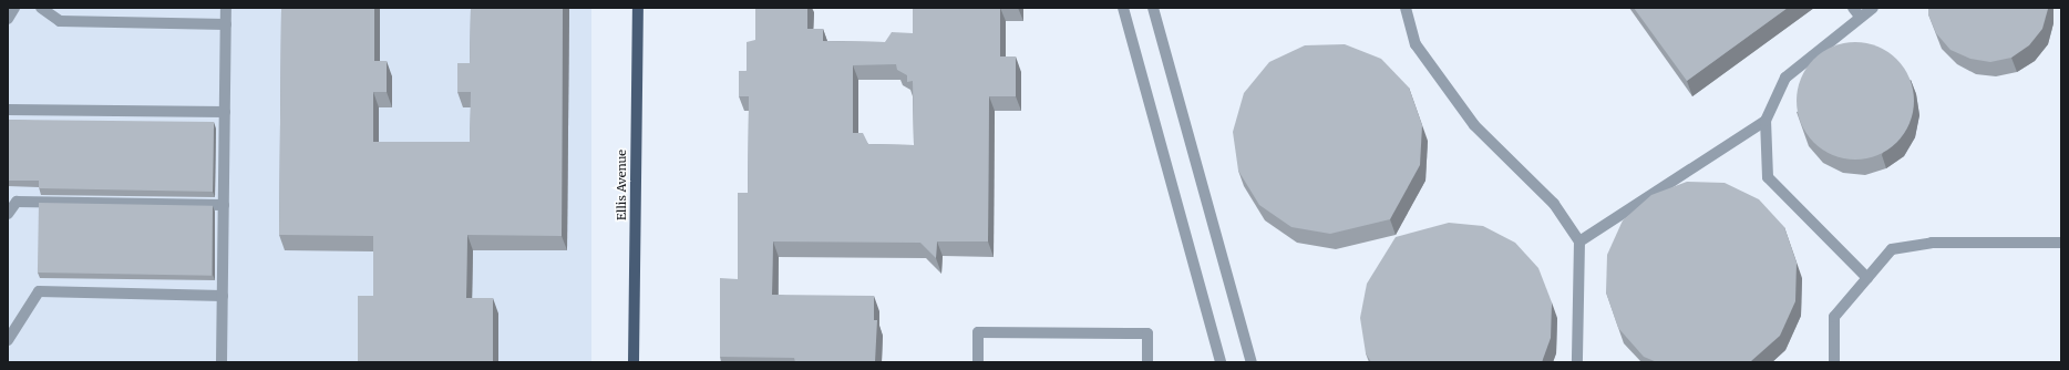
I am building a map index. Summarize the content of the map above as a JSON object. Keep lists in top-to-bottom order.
{
  "streets": {
    "main road": ["Ellis Avenue"]
  }
}
